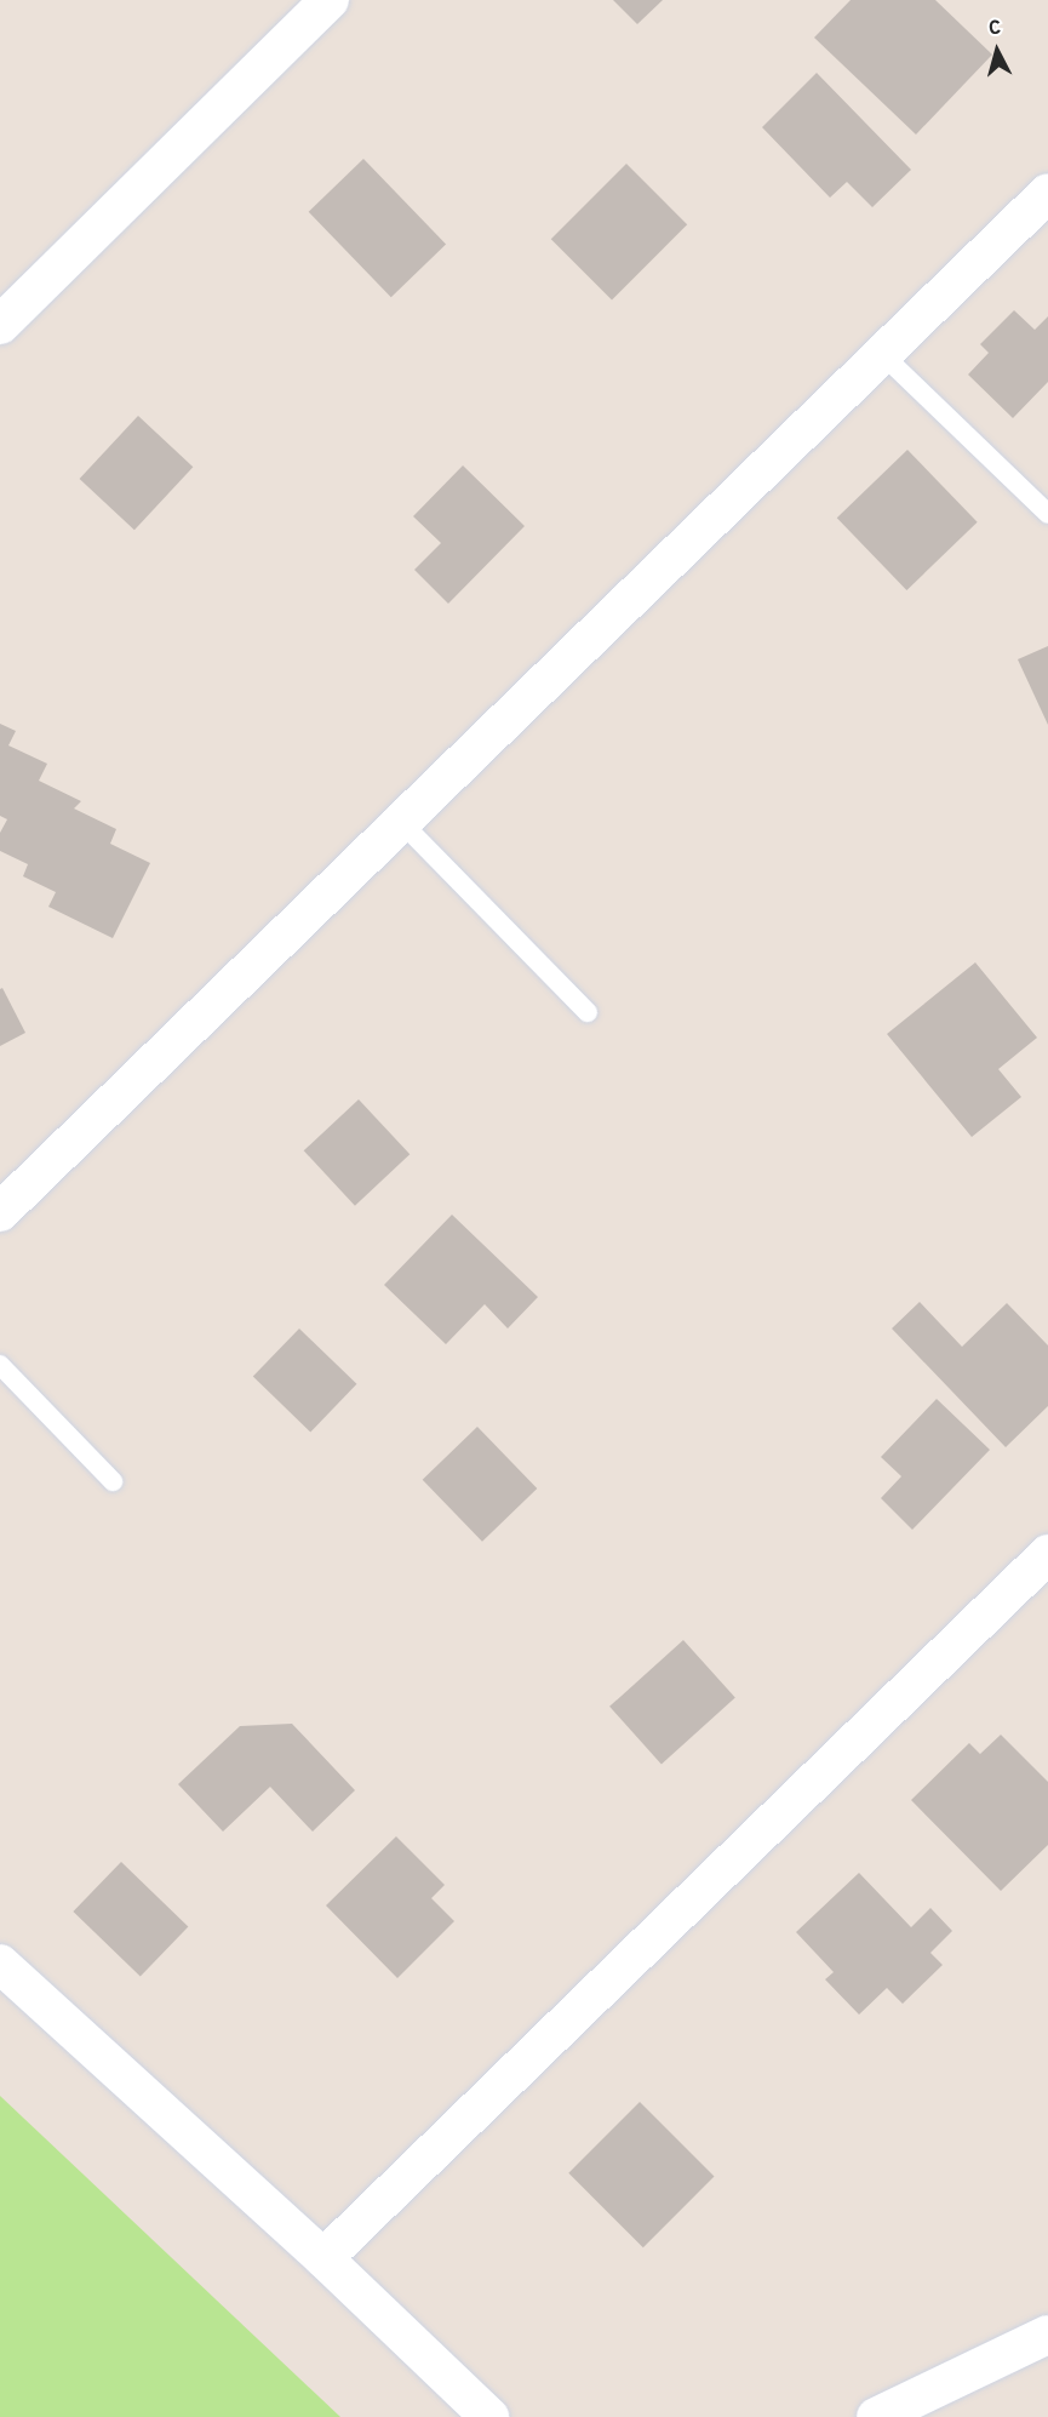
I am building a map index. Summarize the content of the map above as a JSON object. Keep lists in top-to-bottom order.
{
  "north": "top"
}
